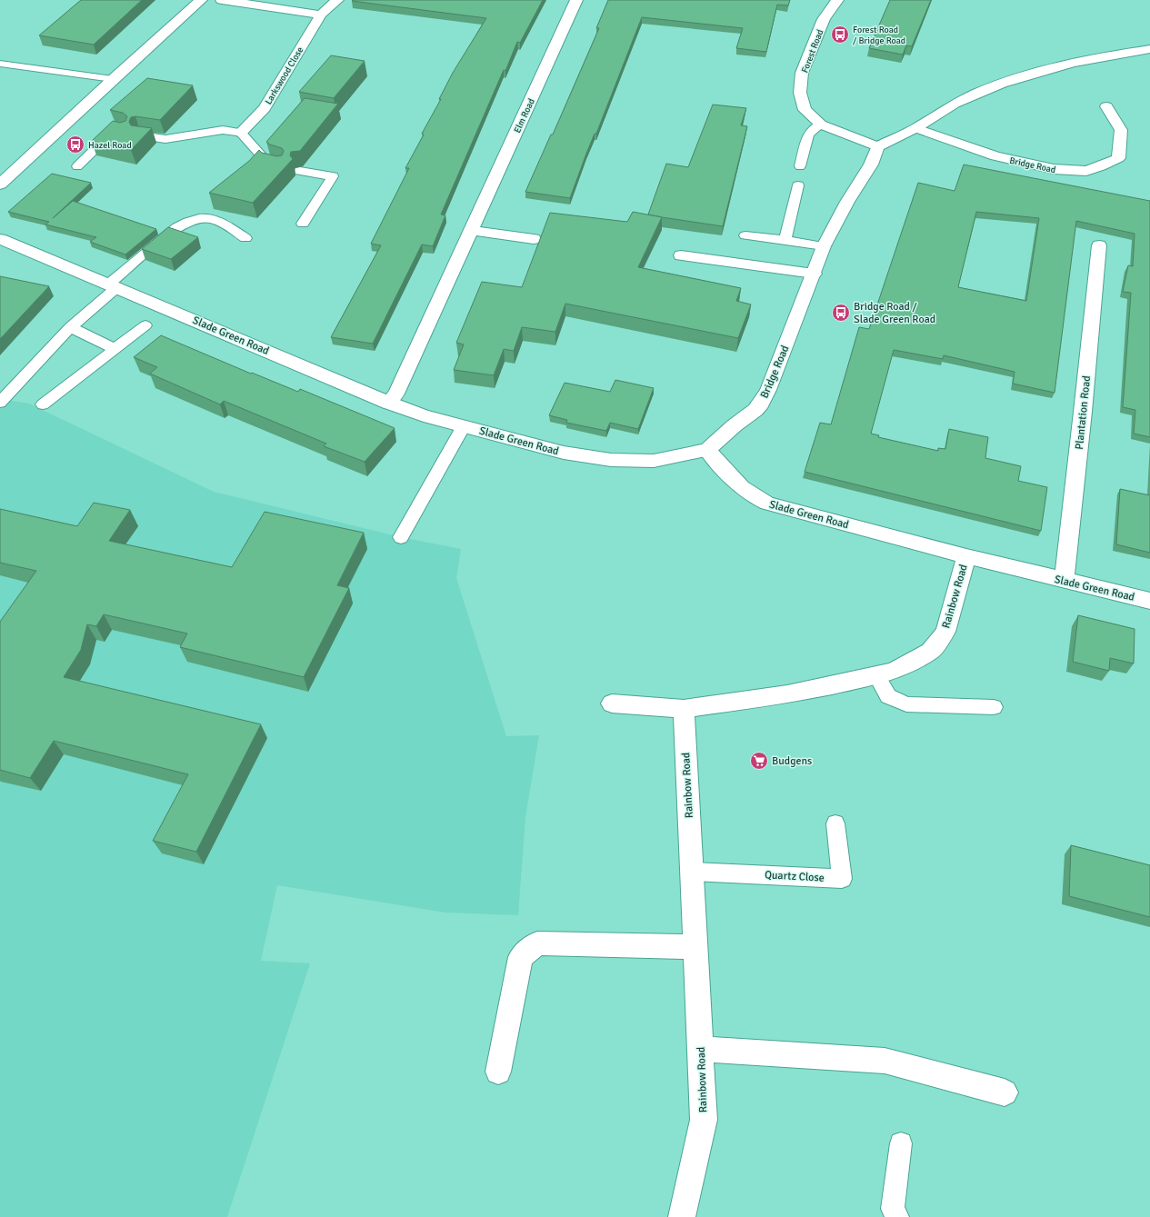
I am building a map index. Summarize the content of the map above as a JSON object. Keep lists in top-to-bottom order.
{
  "streets": {
    "street": [
      "Forest Road",
      "Larkswood Close",
      "Elm Road",
      "Bridge Road",
      "Slade Green Road",
      "Plantation Road",
      "Rainbow Road"
    ],
    "lane": ["Quartz Close"]
  },
  "crossings": [
    ["Forest Road", "Bridge Road"],
    ["Elm Road", "Slade Green Road"],
    ["Bridge Road", "Slade Green Road"],
    ["Slade Green Road", "Plantation Road"],
    ["Slade Green Road", "Rainbow Road"],
    ["Rainbow Road", "Quartz Close"]
  ],
  "places": {
    "bus stop": ["Forest Road / Bridge Road", "Hazel Road", "Bridge Road / Slade Green Road"],
    "supermarket": ["Budgens"]
  }
}
